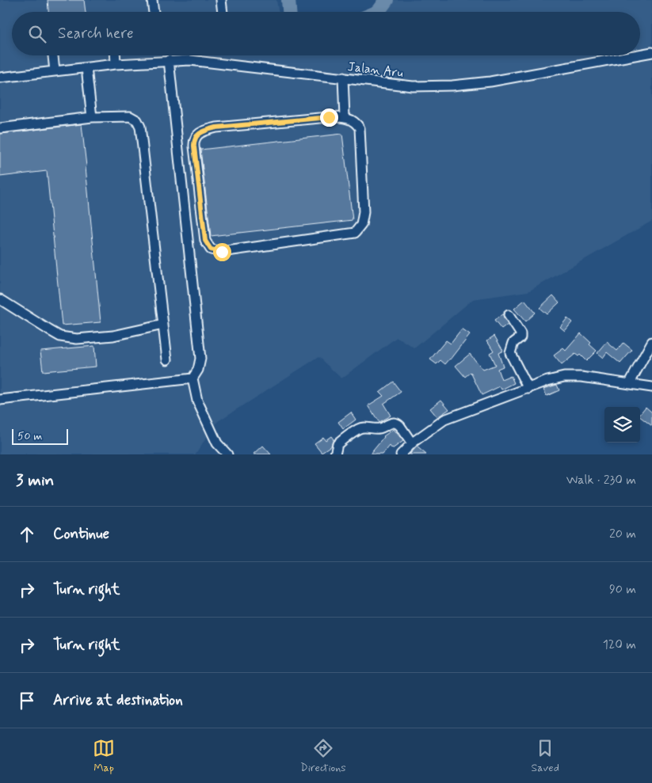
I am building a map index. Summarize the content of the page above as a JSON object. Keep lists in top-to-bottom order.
{
  "streets": {
    "street": ["Jalan Aru"]
  },
  "scale_bar": "50 m",
  "page": {
    "search": "Search here",
    "scale": "50 m",
    "heading": ["3 min", "Walk · 230 m"],
    "list": [
      ["Continue", "20 m"],
      ["Turn right", "90 m"],
      ["Turn right", "120 m"],
      "Arrive at destination"
    ],
    "nav": ["Map", "Directions", "Saved"]
  }
}
